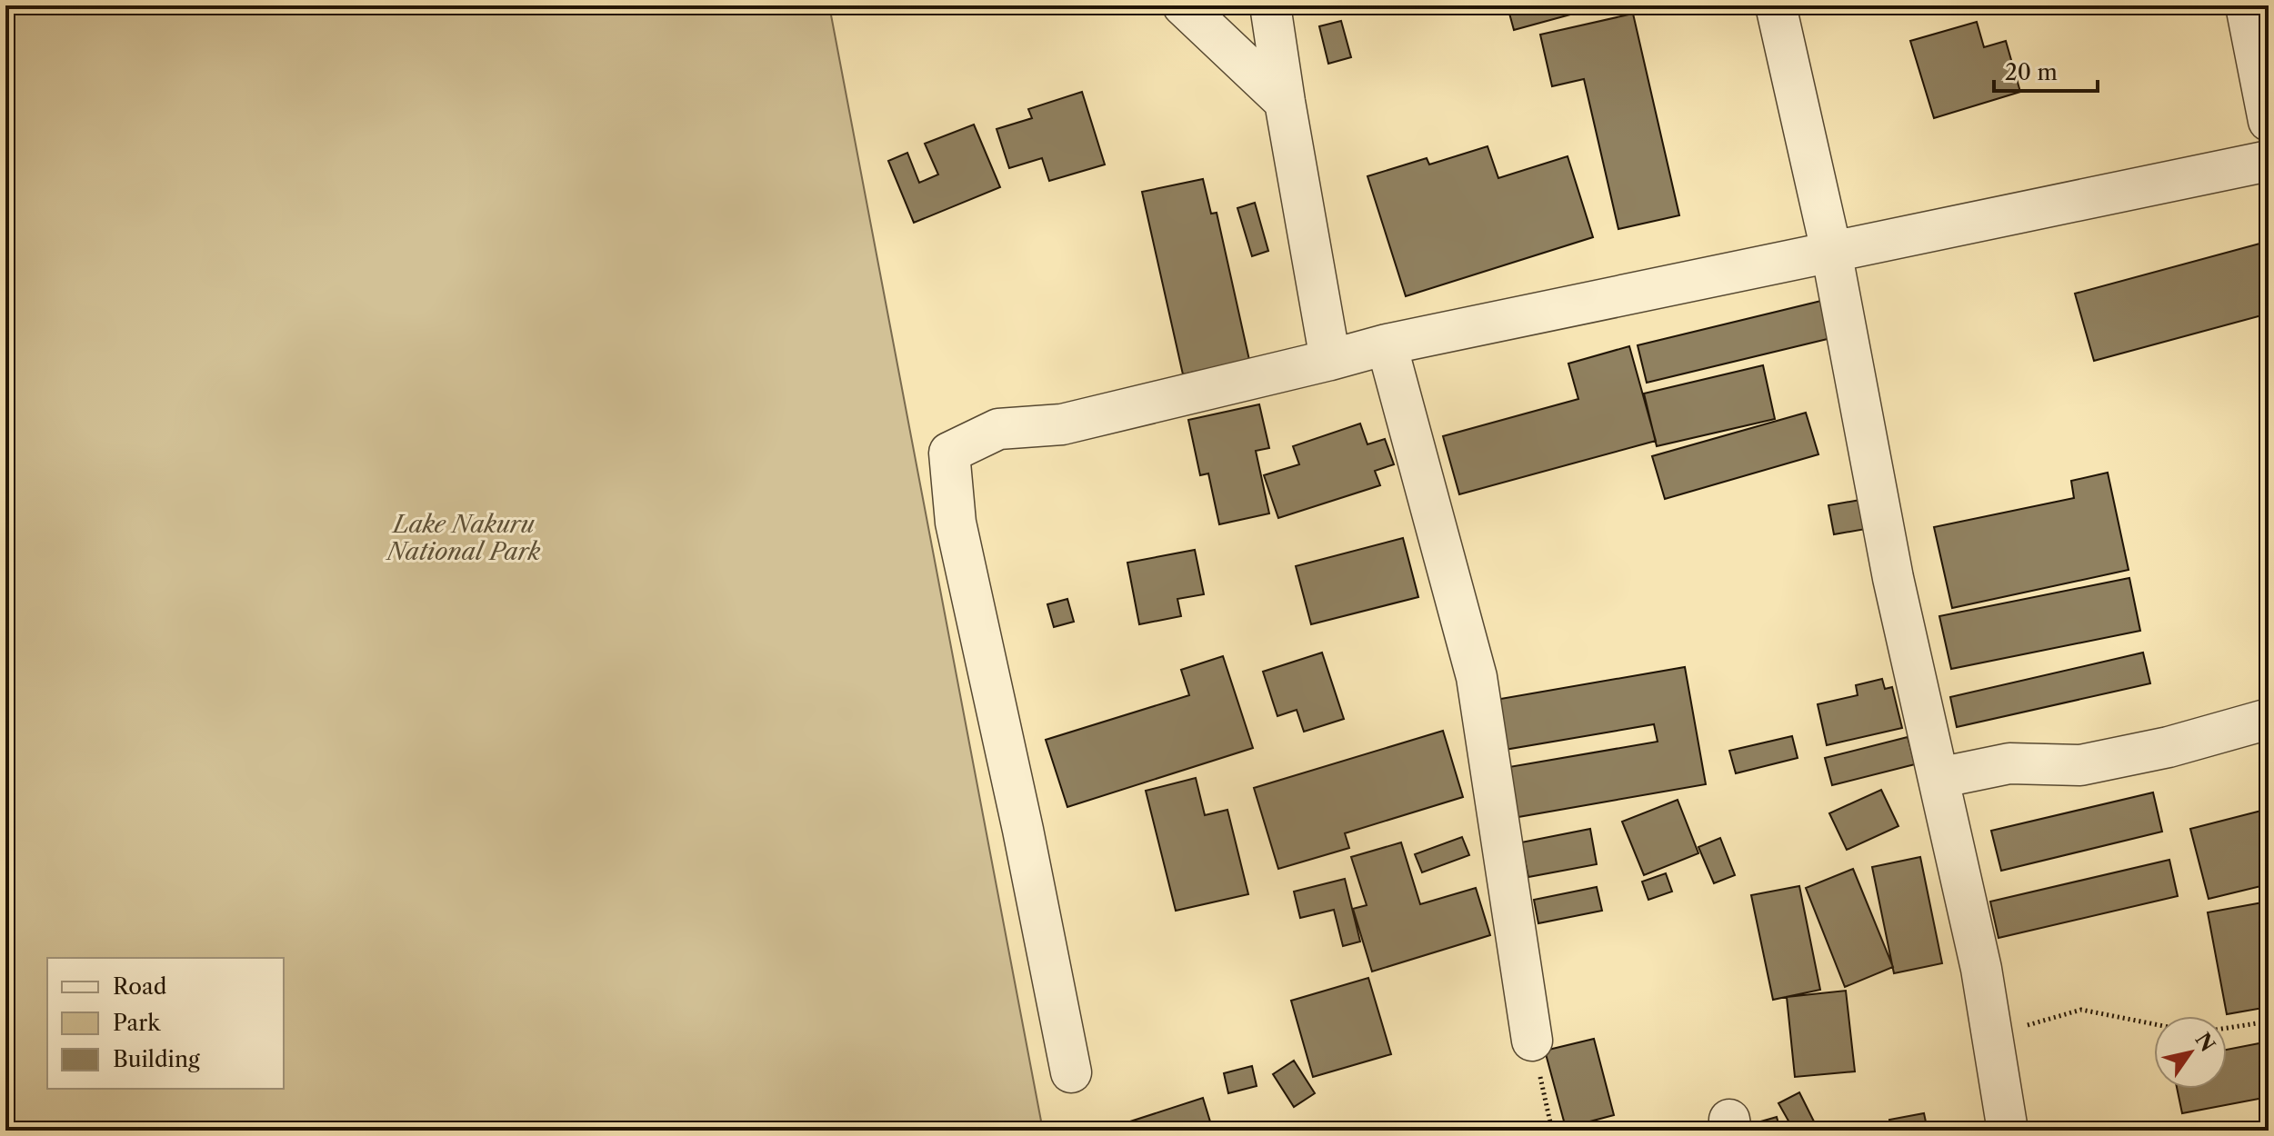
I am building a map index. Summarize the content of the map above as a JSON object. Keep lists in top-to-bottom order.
{
  "parks": ["Lake Nakuru National Park"],
  "legend": ["Road", "Park", "Building"],
  "scale_bar": "20 m",
  "north": "top right"
}
